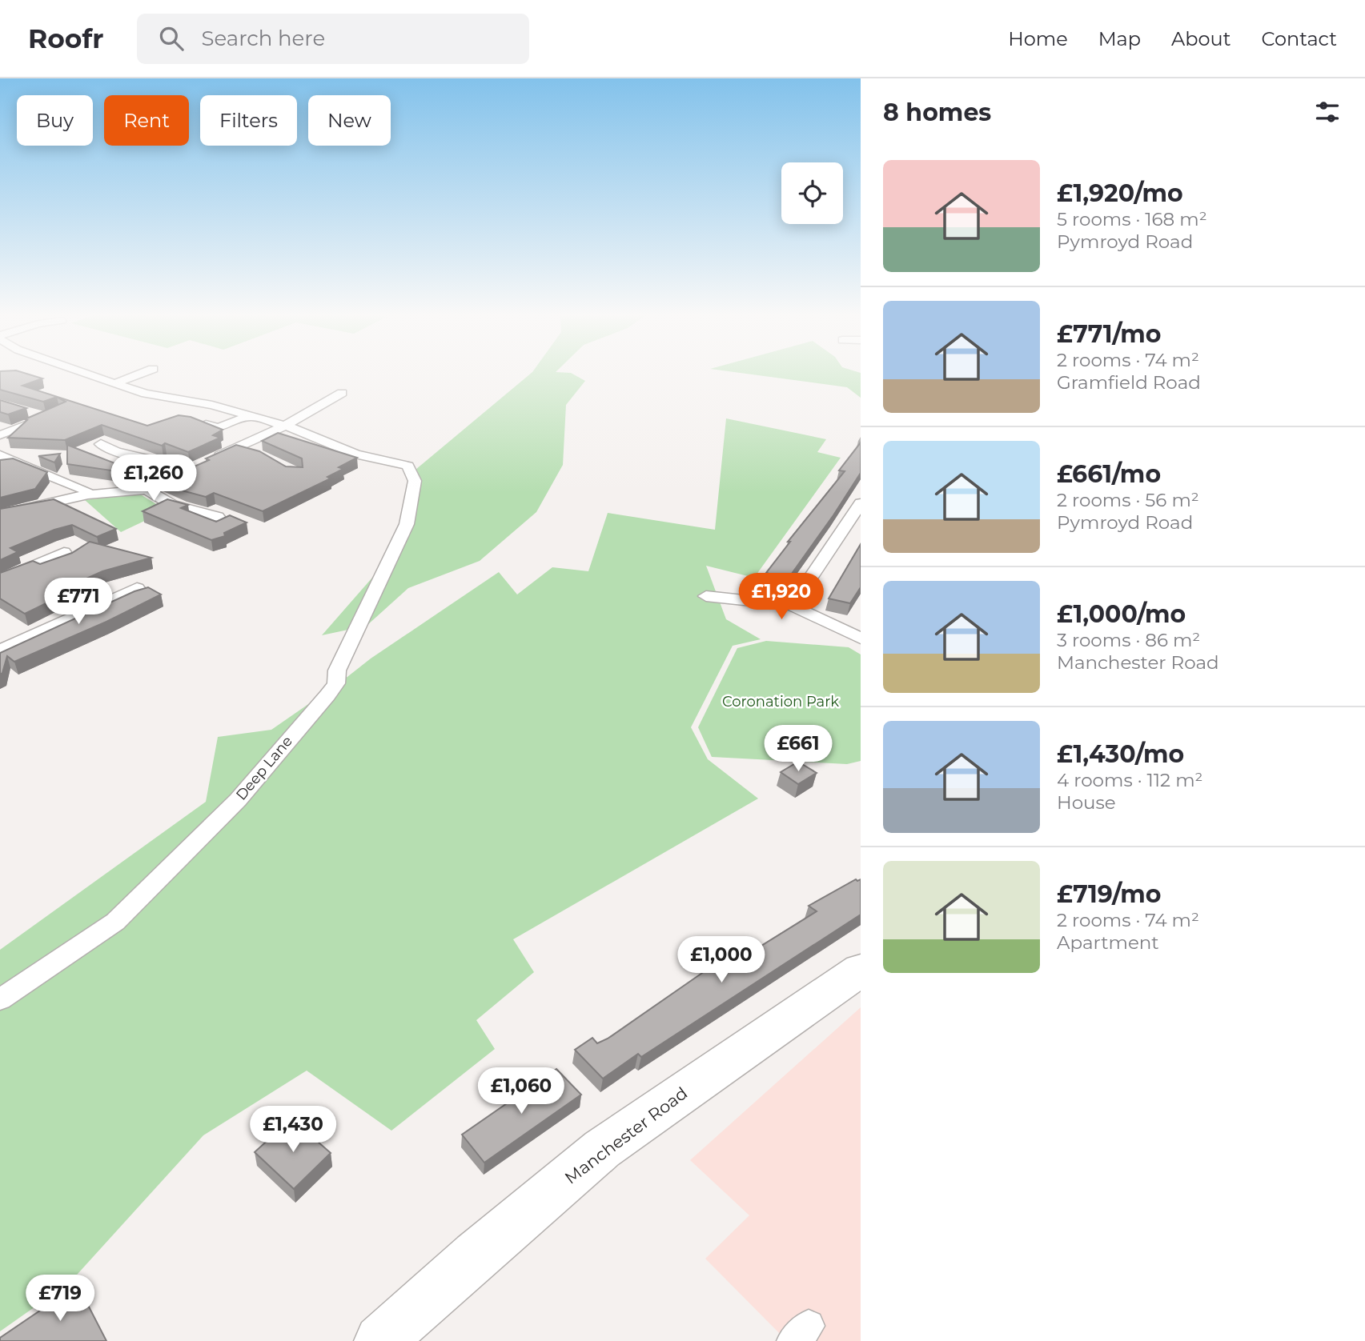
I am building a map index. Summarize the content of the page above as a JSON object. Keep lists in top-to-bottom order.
{
  "streets": {
    "main road": ["Manchester Road"],
    "street": ["Deep Lane"]
  },
  "parks": ["Coronation Park"],
  "page": {
    "header": "Roofr",
    "search": "Search here",
    "nav": [
      "Home",
      "Map",
      "About",
      "Contact"
    ],
    "heading": "8 homes",
    "chip": [
      "Buy",
      "Rent",
      "Filters",
      "New"
    ],
    "list": [
      {
        "name": "£1,920/mo",
        "note": "5 rooms · 168 m² · Pymroyd Road"
      },
      {
        "name": "£771/mo",
        "note": "2 rooms · 74 m² · Gramfield Road"
      },
      {
        "name": "£661/mo",
        "note": "2 rooms · 56 m² · Pymroyd Road"
      },
      {
        "name": "£1,000/mo",
        "note": "3 rooms · 86 m² · Manchester Road"
      },
      {
        "name": "£1,430/mo",
        "note": "4 rooms · 112 m² · House"
      },
      {
        "name": "£719/mo",
        "note": "2 rooms · 74 m² · Apartment"
      }
    ],
    "price": [
      "£1,260",
      "£1,920",
      "£771",
      "£661",
      "£1,000",
      "£1,060",
      "£1,430",
      "£719"
    ]
  }
}
